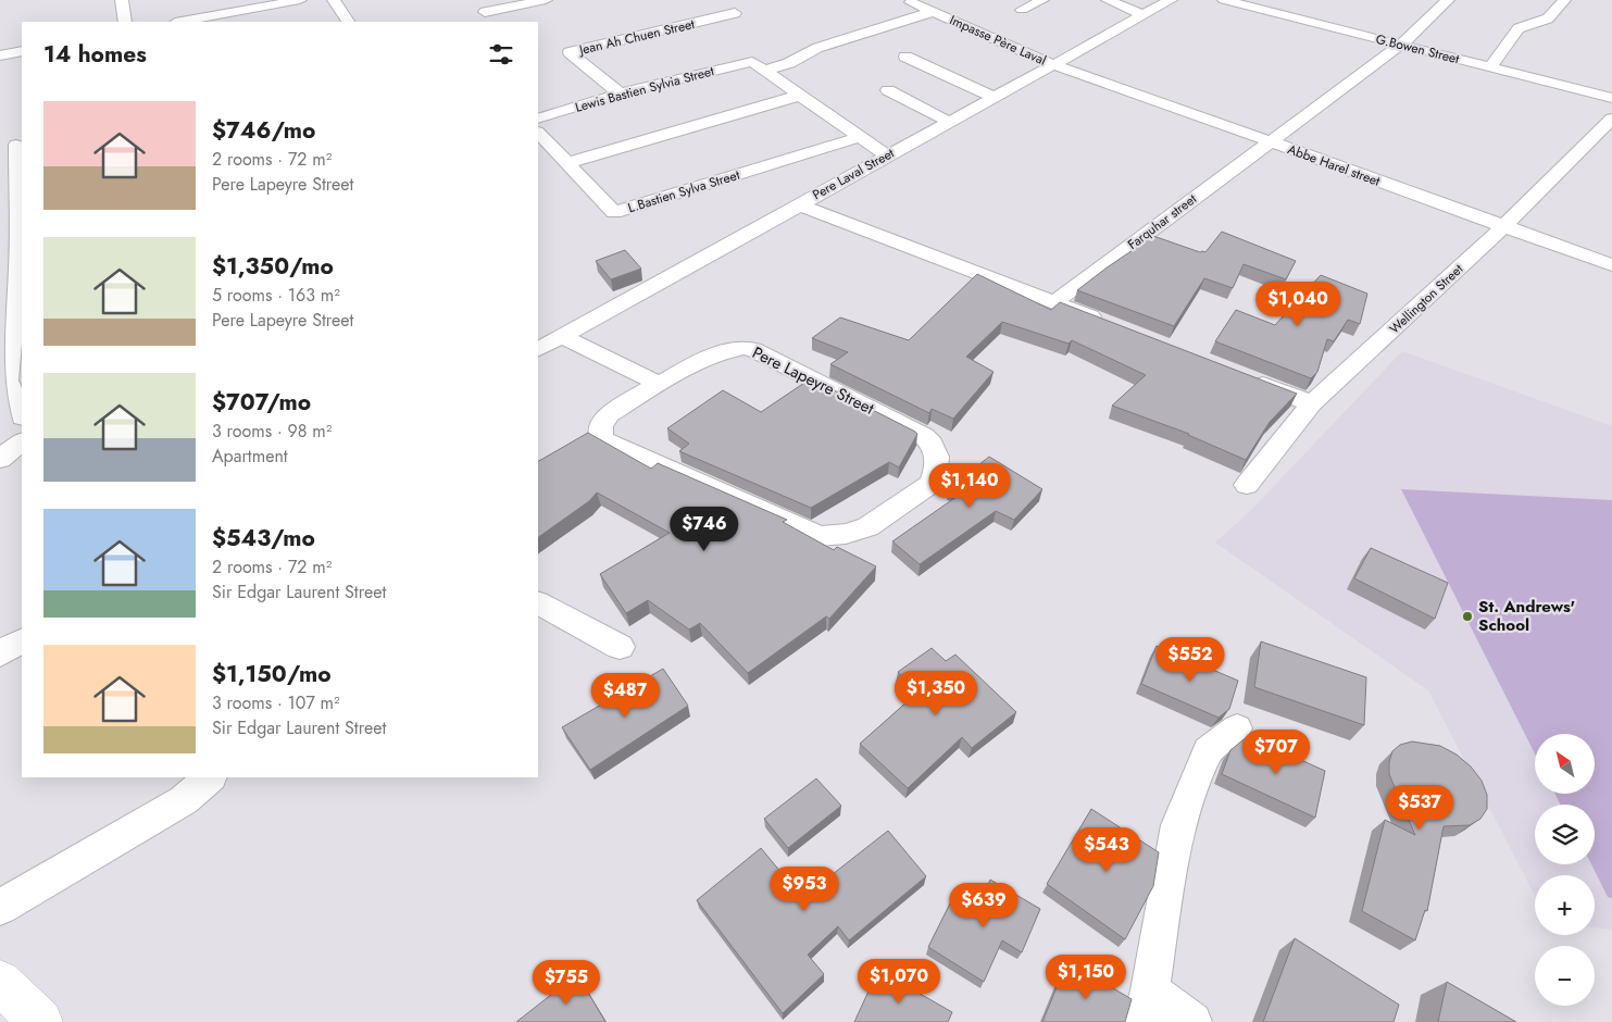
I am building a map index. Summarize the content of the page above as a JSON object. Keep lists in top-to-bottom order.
{
  "streets": {
    "street": [
      "Jean Ah Chuen Street",
      "Impasse Père Laval",
      "G.Bowen Street",
      "Lewis Bastien Sylvia Street",
      "Abbe Harel street",
      "Pere Laval Street",
      "L.Bastien Sylva Street",
      "Farquhar street",
      "Wellington Street",
      "Pere Lapeyre Street"
    ]
  },
  "crossings": [
    ["Jean Ah Chuen Street", "Lewis Bastien Sylvia Street"],
    ["Impasse Père Laval", "Lewis Bastien Sylvia Street"],
    ["Impasse Père Laval", "Abbe Harel street"],
    ["Impasse Père Laval", "Pere Laval Street"],
    ["G.Bowen Street", "Farquhar street"],
    ["Abbe Harel street", "Pere Laval Street"],
    ["Abbe Harel street", "Farquhar street"],
    ["Abbe Harel street", "Wellington Street"]
  ],
  "places": ["St. Andrews' School"],
  "north": "top left",
  "page": {
    "heading": "14 homes",
    "list": [
      {
        "name": "$746/mo",
        "note": "2 rooms · 72 m² · Pere Lapeyre Street"
      },
      {
        "name": "$1,350/mo",
        "note": "5 rooms · 163 m² · Pere Lapeyre Street"
      },
      {
        "name": "$707/mo",
        "note": "3 rooms · 98 m² · Apartment"
      },
      {
        "name": "$543/mo",
        "note": "2 rooms · 72 m² · Sir Edgar Laurent Street"
      },
      {
        "name": "$1,150/mo",
        "note": "3 rooms · 107 m² · Sir Edgar Laurent Street"
      }
    ],
    "price": [
      "$1,040",
      "$1,140",
      "$746",
      "$552",
      "$1,350",
      "$487",
      "$707",
      "$537",
      "$543",
      "$953",
      "$639",
      "$1,150",
      "$1,070",
      "$755"
    ],
    "map_buttons": ["+", "−"]
  }
}
